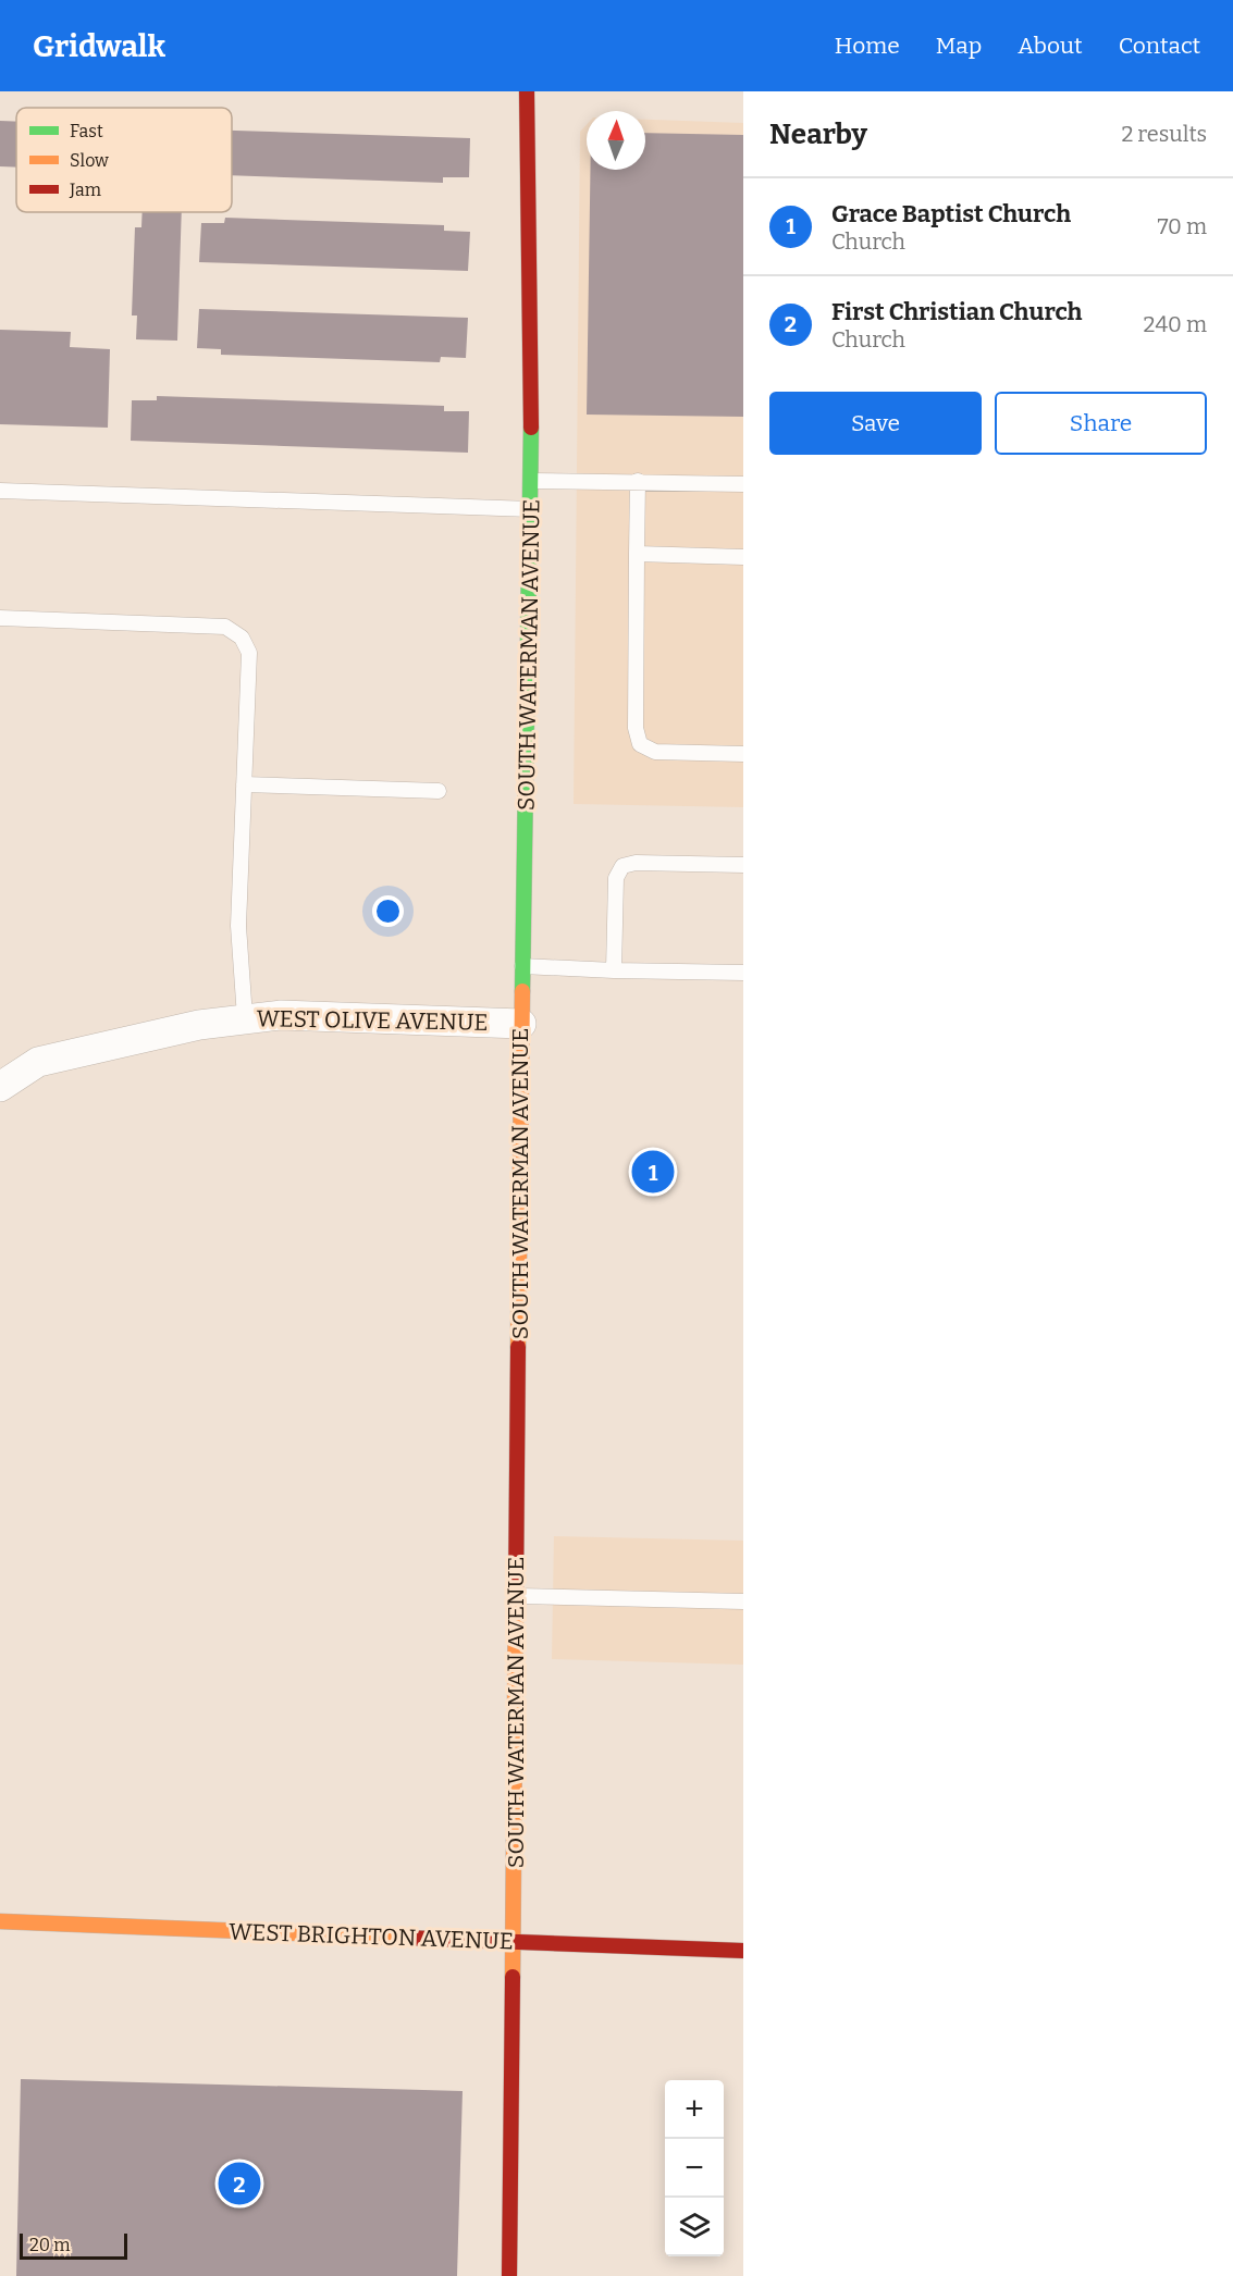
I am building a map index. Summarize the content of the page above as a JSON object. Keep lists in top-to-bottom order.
{
  "streets": {
    "street": ["SOUTH WATERMAN AVENUE", "WEST OLIVE AVENUE", "WEST BRIGHTON AVENUE"]
  },
  "crossings": [
    ["SOUTH WATERMAN AVENUE", "WEST OLIVE AVENUE"],
    ["SOUTH WATERMAN AVENUE", "WEST BRIGHTON AVENUE"]
  ],
  "legend": ["Fast", "Slow", "Jam"],
  "scale_bar": "20 m",
  "north": "top",
  "page": {
    "header": "Gridwalk",
    "nav": [
      "Home",
      "Map",
      "About",
      "Contact"
    ],
    "heading": ["Nearby", "2 results"],
    "list": [
      {
        "mark": "1",
        "name": "Grace Baptist Church",
        "note": "Church",
        "value": "70 m"
      },
      {
        "mark": "2",
        "name": "First Christian Church",
        "note": "Church",
        "value": "240 m"
      }
    ],
    "buttons": ["Save", "Share"],
    "pins": ["1", "2"],
    "map_buttons": ["+", "−"],
    "scale": "20 m"
  }
}
